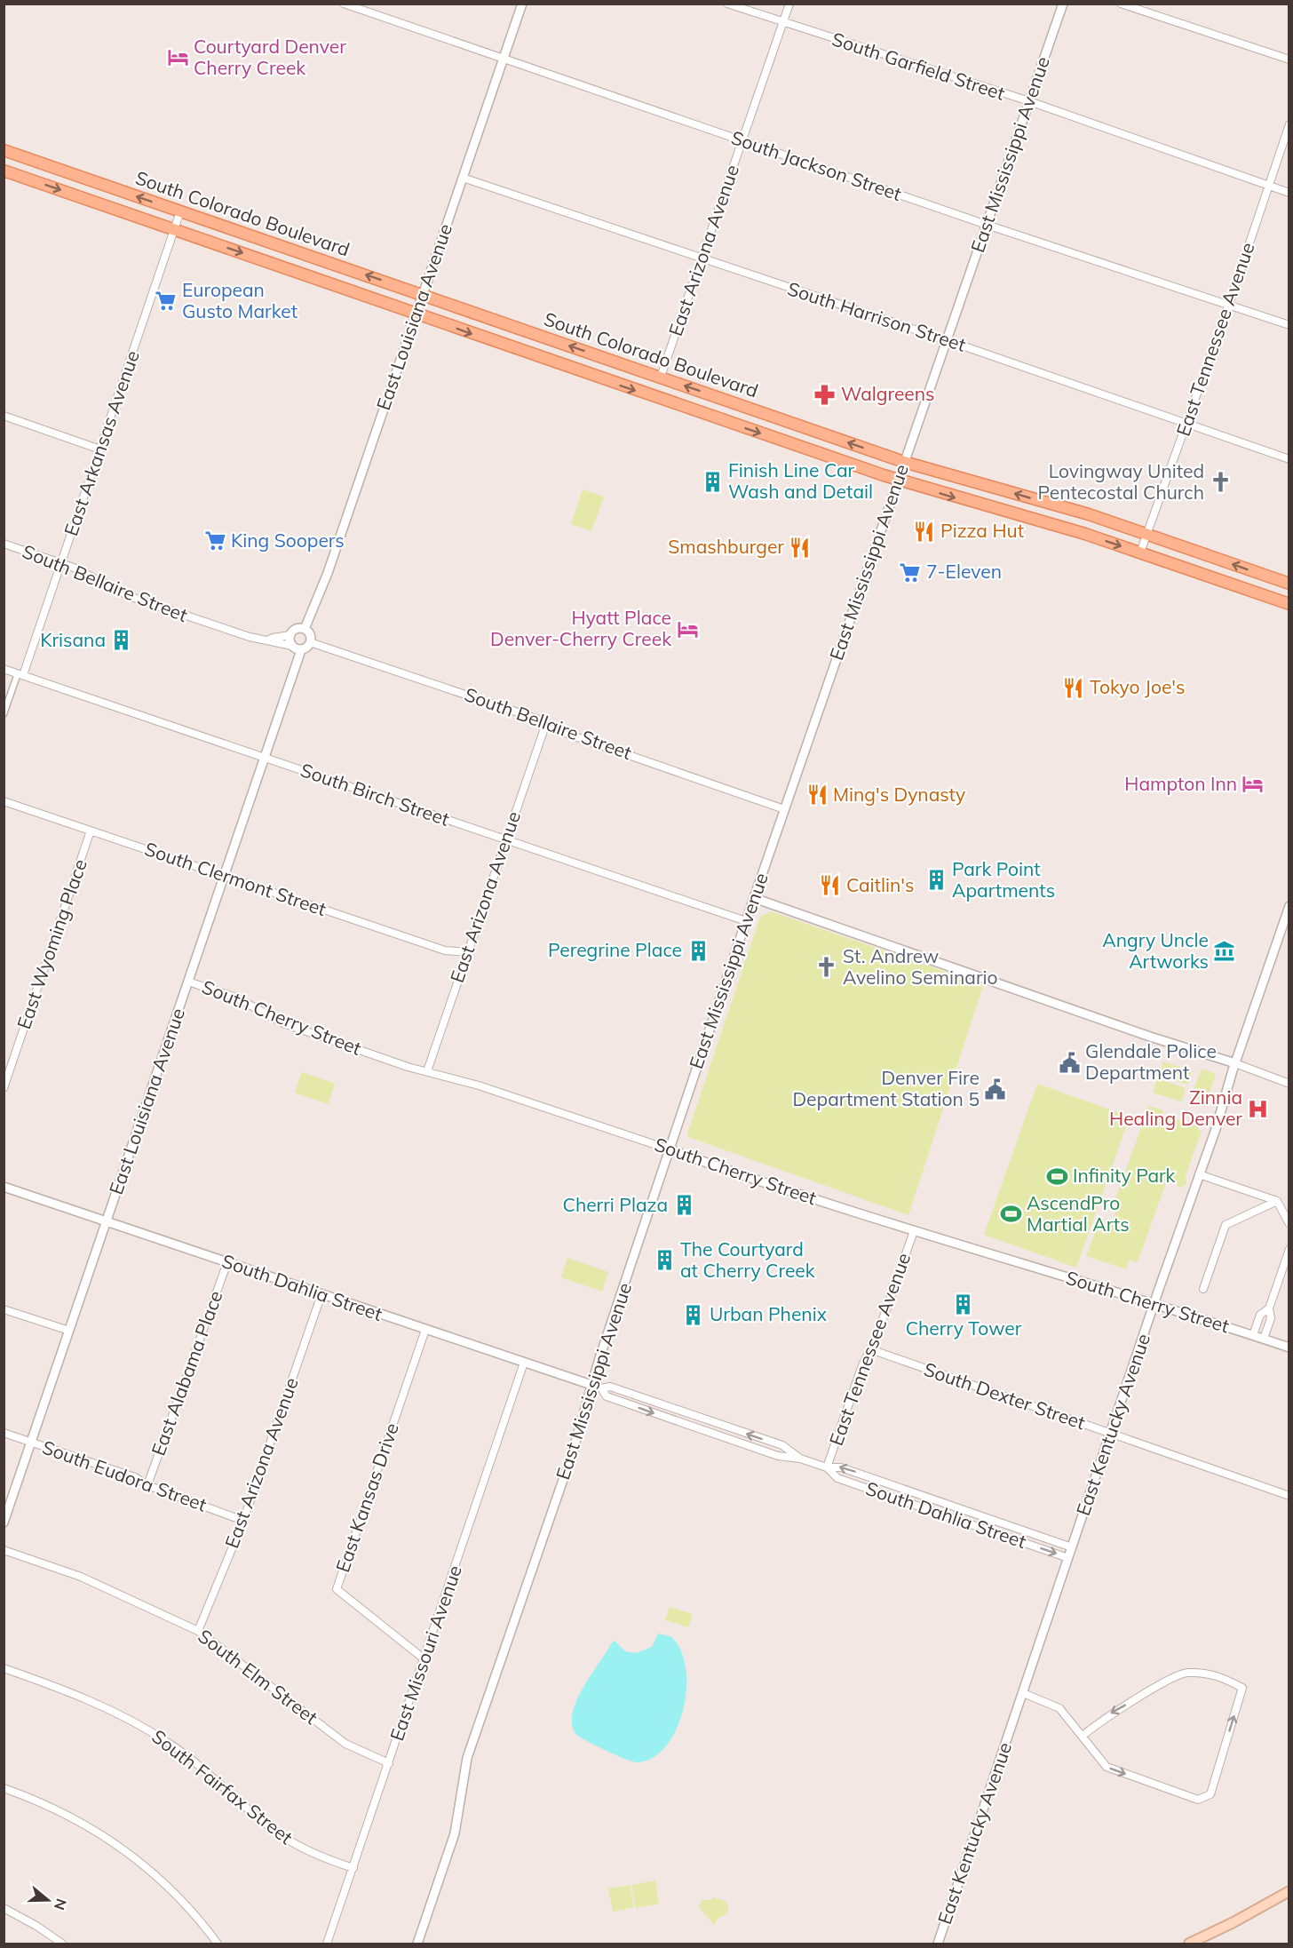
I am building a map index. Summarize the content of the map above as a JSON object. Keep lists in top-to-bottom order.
{
  "streets": {
    "main road": ["South Colorado Boulevard"],
    "street": [
      "South Garfield Street",
      "East Mississippi Avenue",
      "South Jackson Street",
      "East Arizona Avenue",
      "East Louisiana Avenue",
      "South Harrison Street",
      "East Tennessee Avenue",
      "East Arkansas Avenue",
      "South Bellaire Street",
      "South Birch Street",
      "South Clermont Street",
      "East Wyoming Place",
      "South Cherry Street",
      "South Dahlia Street",
      "East Alabama Place",
      "South Dexter Street",
      "East Kentucky Avenue",
      "South Eudora Street",
      "East Kansas Drive",
      "East Missouri Avenue",
      "South Elm Street",
      "South Fairfax Street"
    ]
  },
  "crossings": [
    ["South Garfield Street", "East Mississippi Avenue"],
    ["South Garfield Street", "East Arizona Avenue"],
    ["South Garfield Street", "East Tennessee Avenue"],
    ["East Mississippi Avenue", "South Jackson Street"],
    ["East Mississippi Avenue", "South Colorado Boulevard"],
    ["East Mississippi Avenue", "South Harrison Street"],
    ["East Mississippi Avenue", "South Bellaire Street"],
    ["East Mississippi Avenue", "South Birch Street"],
    ["East Mississippi Avenue", "South Cherry Street"],
    ["East Mississippi Avenue", "South Dahlia Street"],
    ["South Jackson Street", "East Arizona Avenue"],
    ["South Jackson Street", "East Louisiana Avenue"],
    ["South Jackson Street", "East Tennessee Avenue"],
    ["South Colorado Boulevard", "East Arizona Avenue"],
    ["South Colorado Boulevard", "East Louisiana Avenue"],
    ["South Colorado Boulevard", "East Tennessee Avenue"],
    ["South Colorado Boulevard", "East Arkansas Avenue"],
    ["East Arizona Avenue", "South Harrison Street"],
    ["East Arizona Avenue", "South Bellaire Street"],
    ["East Arizona Avenue", "South Birch Street"],
    ["East Arizona Avenue", "South Clermont Street"],
    ["East Arizona Avenue", "South Cherry Street"],
    ["East Arizona Avenue", "South Dahlia Street"],
    ["East Arizona Avenue", "South Eudora Street"],
    ["East Arizona Avenue", "South Elm Street"],
    ["East Louisiana Avenue", "South Harrison Street"],
    ["East Louisiana Avenue", "South Bellaire Street"],
    ["East Louisiana Avenue", "South Birch Street"],
    ["East Louisiana Avenue", "South Clermont Street"],
    ["East Louisiana Avenue", "South Cherry Street"],
    ["East Louisiana Avenue", "South Dahlia Street"],
    ["East Louisiana Avenue", "South Eudora Street"],
    ["South Harrison Street", "East Tennessee Avenue"],
    ["East Tennessee Avenue", "South Cherry Street"],
    ["East Tennessee Avenue", "South Dahlia Street"],
    ["East Tennessee Avenue", "South Dexter Street"],
    ["East Arkansas Avenue", "South Bellaire Street"],
    ["East Arkansas Avenue", "South Birch Street"],
    ["South Clermont Street", "East Wyoming Place"],
    ["South Cherry Street", "East Kentucky Avenue"],
    ["South Dahlia Street", "East Alabama Place"],
    ["South Dahlia Street", "East Kentucky Avenue"],
    ["South Dahlia Street", "East Kansas Drive"],
    ["South Dahlia Street", "East Missouri Avenue"],
    ["East Alabama Place", "South Eudora Street"],
    ["South Dexter Street", "East Kentucky Avenue"],
    ["East Kansas Drive", "East Missouri Avenue"],
    ["East Missouri Avenue", "South Elm Street"],
    ["East Missouri Avenue", "South Fairfax Street"]
  ],
  "places": {
    "hotel": ["Courtyard Denver Cherry Creek", "Hyatt Place Denver-Cherry Creek", "Hampton Inn"],
    "supermarket": ["European Gusto Market", "King Soopers", "7-Eleven"],
    "pharmacy": ["Walgreens"],
    "building": [
      "Finish Line Car Wash and Detail",
      "Krisana",
      "Park Point Apartments",
      "Peregrine Place",
      "Cherri Plaza",
      "The Courtyard at Cherry Creek",
      "Cherry Tower",
      "Urban Phenix"
    ],
    "church": ["Lovingway United Pentecostal Church", "St. Andrew Avelino Seminario"],
    "restaurant": [
      "Pizza Hut",
      "Smashburger",
      "Tokyo Joe's",
      "Ming's Dynasty",
      "Caitlin's"
    ],
    "museum": ["Angry Uncle Artworks"],
    "public building": ["Glendale Police Department", "Denver Fire Department Station 5"],
    "hospital": ["Zinnia Healing Denver"],
    "sports": ["Infinity Park", "AscendPro Martial Arts"]
  },
  "north": "right"
}
